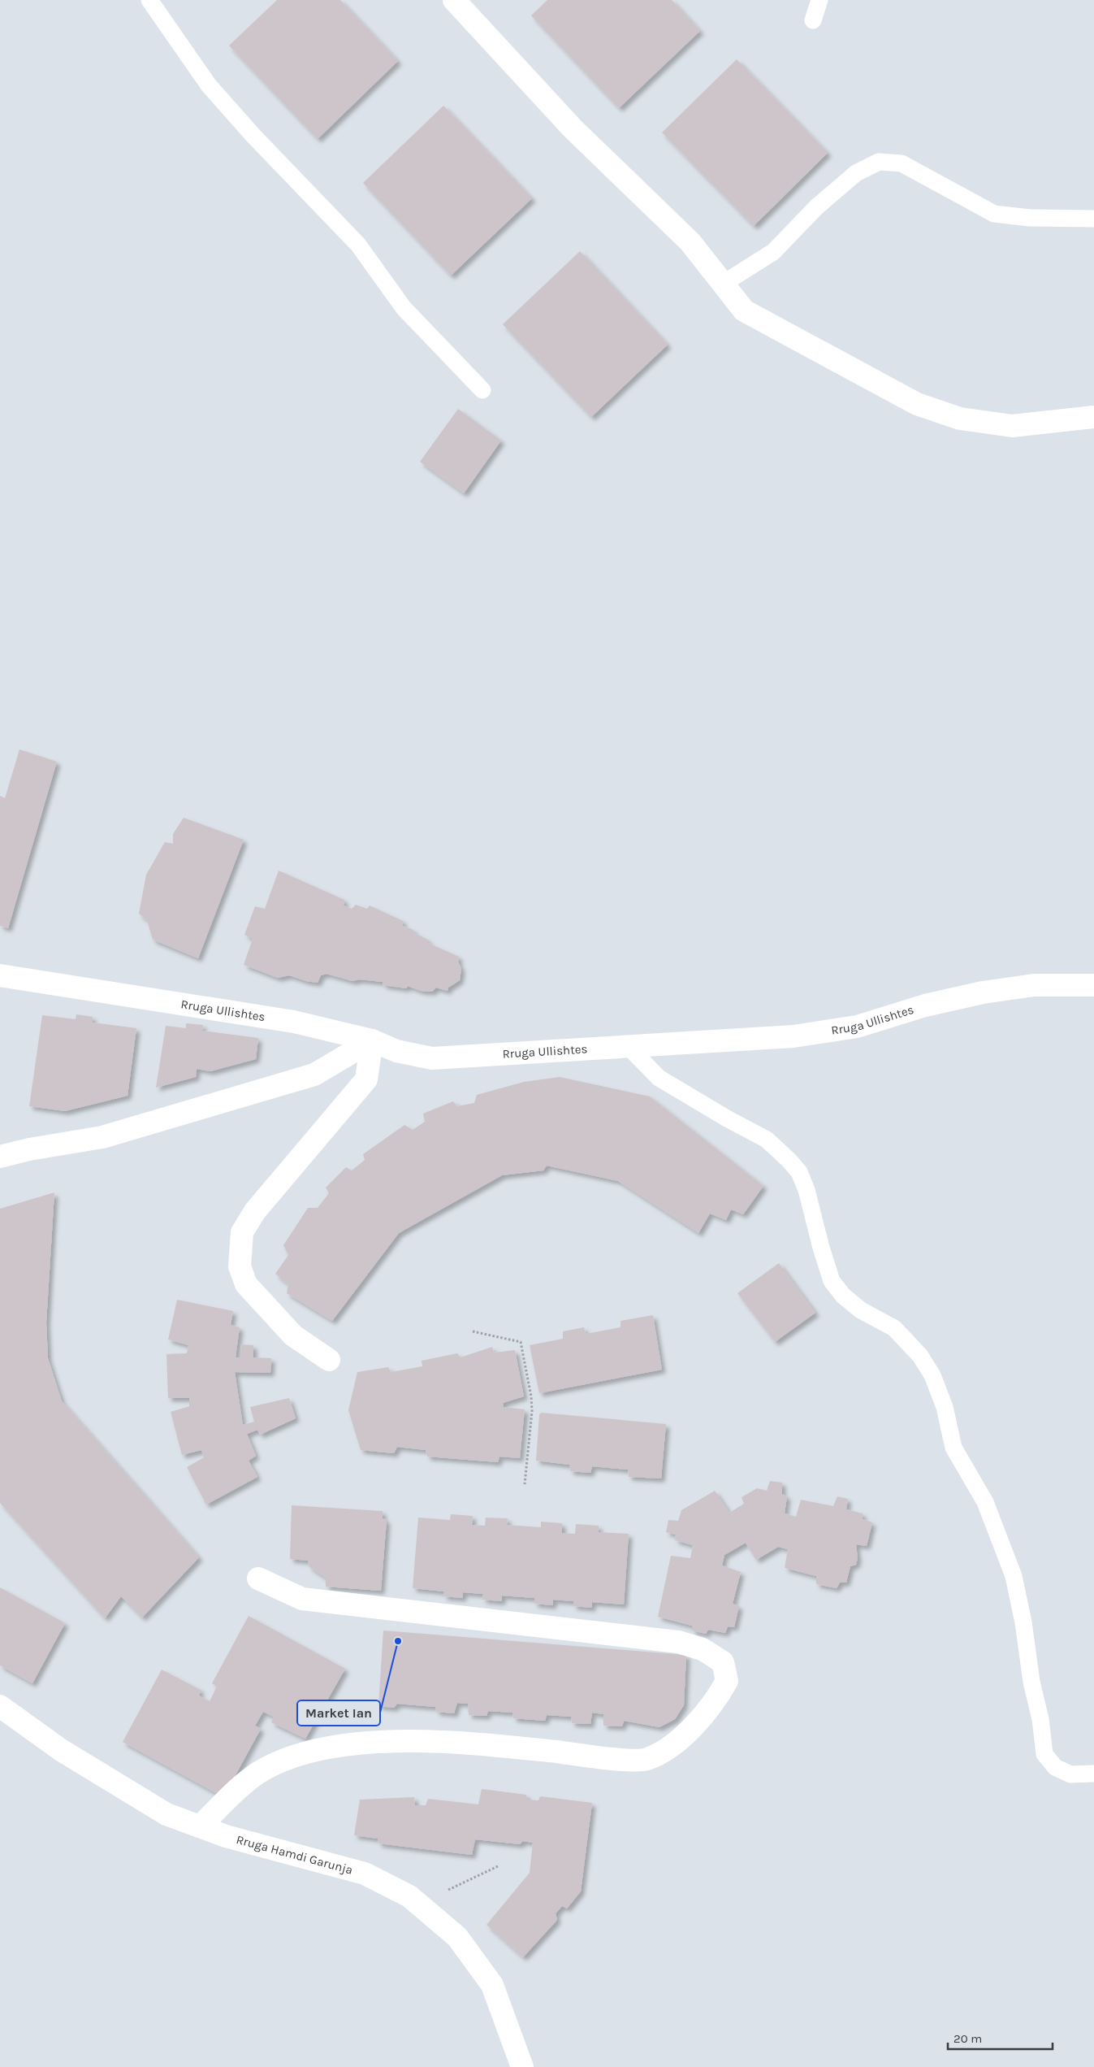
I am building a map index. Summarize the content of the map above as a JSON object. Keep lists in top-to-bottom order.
{
  "streets": {
    "street": ["Rruga Ullishtes", "Rruga Hamdi Garunja"]
  },
  "places": ["Market Ian"],
  "scale_bar": "20 m"
}
